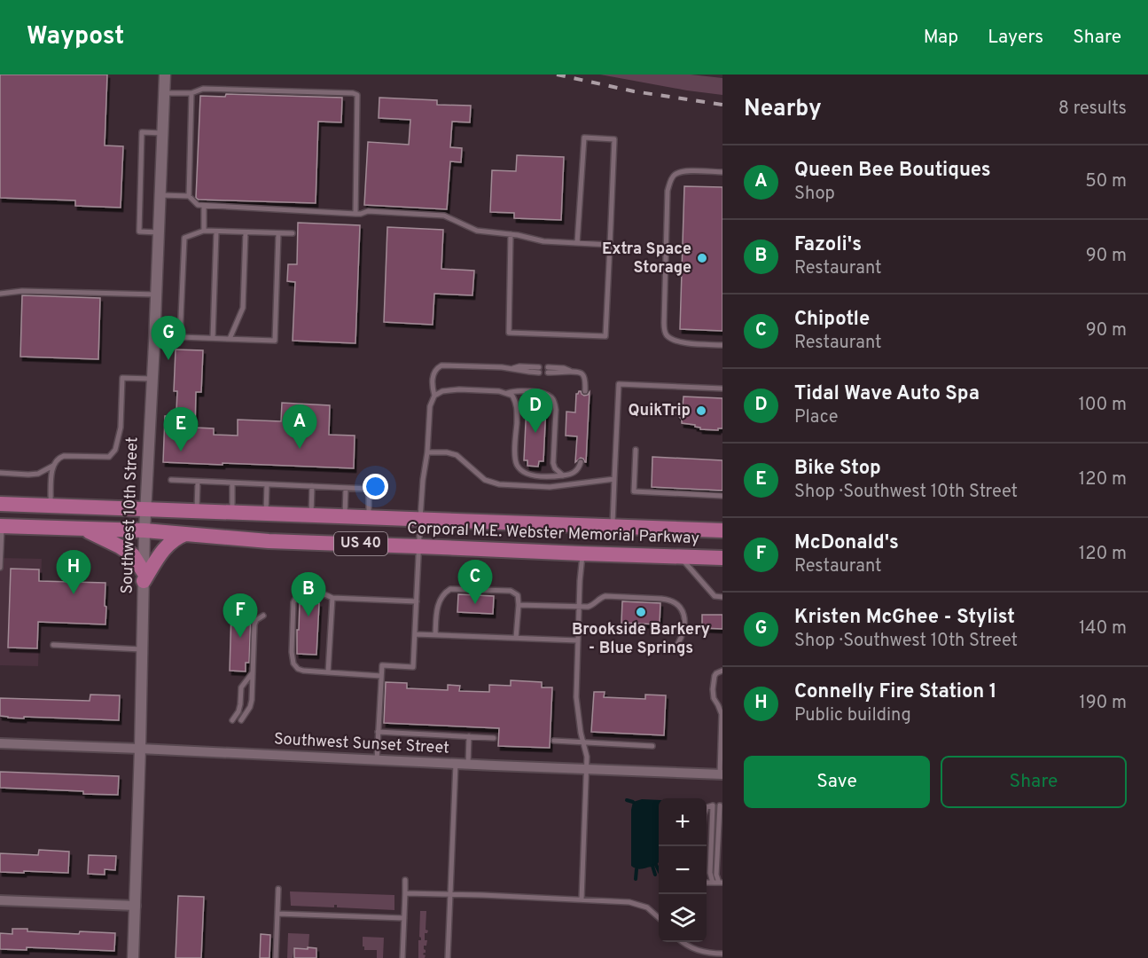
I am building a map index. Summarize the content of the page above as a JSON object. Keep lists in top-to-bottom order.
{
  "streets": {
    "main road": ["Corporal M.E. Webster Memorial Parkway", "US 40"],
    "street": ["Southwest 10th Street", "Southwest Sunset Street"]
  },
  "crossings": [
    ["Southwest 10th Street", "Corporal M.E. Webster Memorial Parkway"],
    ["Southwest 10th Street", "Southwest Sunset Street"]
  ],
  "places": ["Extra Space Storage", "QuikTrip", "Brookside Barkery - Blue Springs"],
  "page": {
    "header": "Waypost",
    "nav": ["Map", "Layers", "Share"],
    "heading": ["Nearby", "8 results"],
    "list": [
      {
        "mark": "A",
        "name": "Queen Bee Boutiques",
        "note": "Shop",
        "value": "50 m"
      },
      {
        "mark": "B",
        "name": "Fazoli's",
        "note": "Restaurant",
        "value": "90 m"
      },
      {
        "mark": "C",
        "name": "Chipotle",
        "note": "Restaurant",
        "value": "90 m"
      },
      {
        "mark": "D",
        "name": "Tidal Wave Auto Spa",
        "note": "Place",
        "value": "100 m"
      },
      {
        "mark": "E",
        "name": "Bike Stop",
        "note": "Shop · Southwest 10th Street",
        "value": "120 m"
      },
      {
        "mark": "F",
        "name": "McDonald's",
        "note": "Restaurant",
        "value": "120 m"
      },
      {
        "mark": "G",
        "name": "Kristen McGhee - Stylist",
        "note": "Shop · Southwest 10th Street",
        "value": "140 m"
      },
      {
        "mark": "H",
        "name": "Connelly Fire Station 1",
        "note": "Public building",
        "value": "190 m"
      }
    ],
    "pins": [
      "G",
      "D",
      "A",
      "E",
      "H",
      "C",
      "B",
      "F"
    ],
    "buttons": ["Save", "Share"],
    "map_buttons": ["+", "−"]
  }
}
